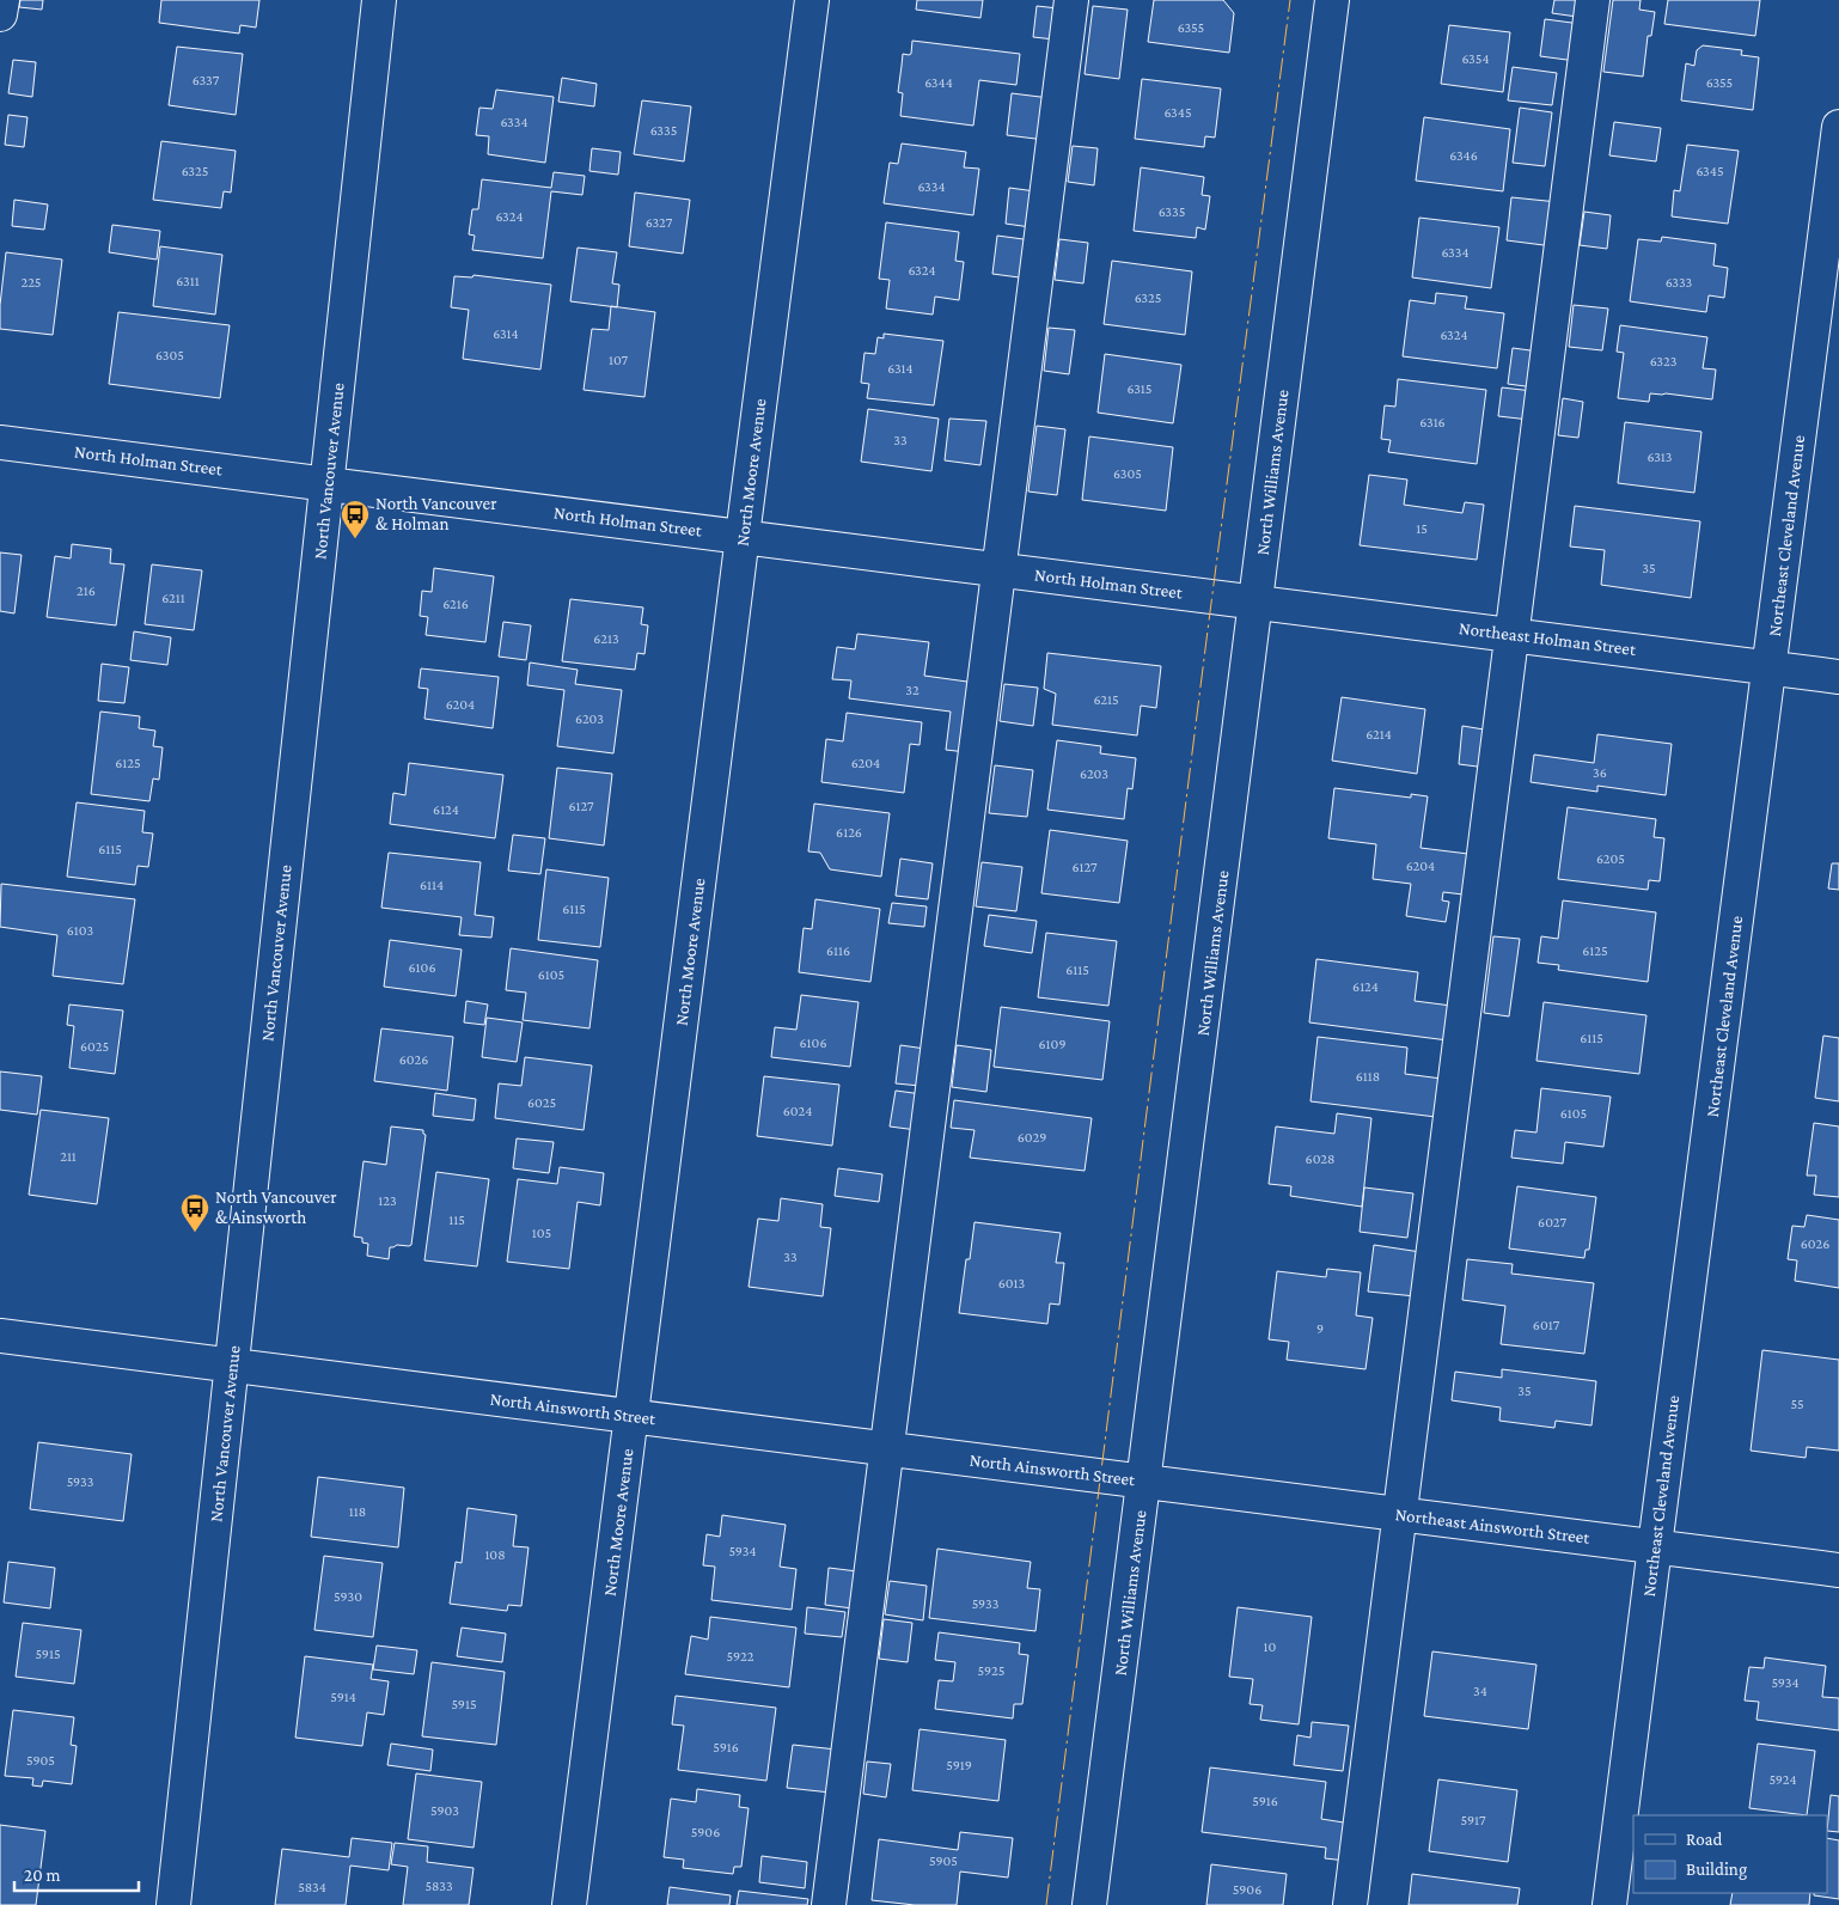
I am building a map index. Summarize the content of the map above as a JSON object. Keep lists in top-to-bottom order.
{
  "streets": {
    "street": [
      "North Holman Street",
      "North Vancouver Avenue",
      "North Moore Avenue",
      "North Williams Avenue",
      "Northeast Cleveland Avenue",
      "Northeast Holman Street",
      "North Ainsworth Street",
      "Northeast Ainsworth Street"
    ]
  },
  "crossings": [
    ["North Holman Street", "North Vancouver Avenue"],
    ["North Holman Street", "North Moore Avenue"],
    ["North Holman Street", "North Williams Avenue"],
    ["North Holman Street", "Northeast Holman Street"],
    ["North Vancouver Avenue", "North Ainsworth Street"],
    ["North Moore Avenue", "North Ainsworth Street"],
    ["North Williams Avenue", "Northeast Holman Street"],
    ["North Williams Avenue", "North Ainsworth Street"],
    ["North Williams Avenue", "Northeast Ainsworth Street"],
    ["Northeast Cleveland Avenue", "Northeast Holman Street"],
    ["Northeast Cleveland Avenue", "Northeast Ainsworth Street"],
    ["North Ainsworth Street", "Northeast Ainsworth Street"]
  ],
  "places": {
    "bus stop": ["North Vancouver & Holman", "North Vancouver & Ainsworth"]
  },
  "house_numbers": [
    "6355",
    "6354",
    "6337",
    "6344",
    "6355",
    "6345",
    "6334",
    "6335",
    "6346",
    "6325",
    "6345",
    "6334",
    "6335",
    "6324",
    "6327",
    "6334",
    "6324",
    "6311",
    "225",
    "6333",
    "6325",
    "6314",
    "6324",
    "6305",
    "107",
    "6323",
    "6314",
    "6315",
    "6316",
    "33",
    "6313",
    "6305",
    "15",
    "35",
    "216",
    "6211",
    "6216",
    "6213",
    "32",
    "6215",
    "6204",
    "6203",
    "6214",
    "6125",
    "6204",
    "36",
    "6203",
    "6127",
    "6124",
    "6126",
    "6115",
    "6205",
    "6204",
    "6127",
    "6114",
    "6115",
    "6103",
    "6116",
    "6125",
    "6106",
    "6115",
    "6105",
    "6124",
    "6115",
    "6106",
    "6109",
    "6025",
    "6026",
    "6118",
    "6025",
    "6024",
    "6105",
    "6029",
    "211",
    "6028",
    "123",
    "115",
    "6027",
    "105",
    "6026",
    "33",
    "6013",
    "6017",
    "9",
    "35",
    "55",
    "5933",
    "118",
    "5934",
    "108",
    "5930",
    "5933",
    "10",
    "5915",
    "5922",
    "5925",
    "5934",
    "34",
    "5914",
    "5915",
    "5916",
    "5905",
    "5919",
    "5924",
    "5916",
    "5903",
    "5917",
    "5906",
    "5905",
    "5833",
    "5834",
    "5906"
  ],
  "legend": ["Road", "Building"],
  "scale_bar": "20 m"
}
